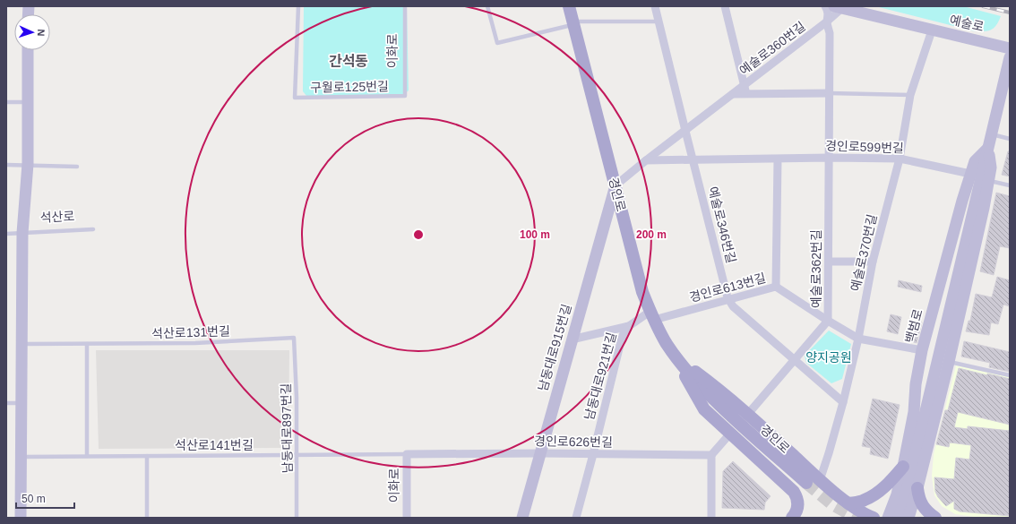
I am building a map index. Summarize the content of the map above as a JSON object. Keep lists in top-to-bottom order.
{
  "streets": {
    "main road": [
      "예술로",
      "경인로",
      "석산로",
      "백범로",
      "남동대로915번길"
    ],
    "street": [
      "예술로360번길",
      "이화로",
      "경인로599번길",
      "예술로346번길",
      "예술로370번길",
      "예술로362번길",
      "경인로613번길",
      "남동대로921번길",
      "경인로626번길"
    ],
    "lane": [
      "구월로125번길",
      "석산로131번길",
      "남동대로897번길",
      "석산로141번길"
    ]
  },
  "crossings": [
    ["예술로", "예술로360번길"],
    ["예술로", "예술로370번길"],
    ["예술로360번길", "경인로599번길"],
    ["예술로360번길", "예술로346번길"],
    ["예술로360번길", "예술로362번길"],
    ["이화로", "구월로125번길"],
    ["이화로", "경인로626번길"],
    ["이화로", "석산로141번길"],
    ["경인로599번길", "예술로346번길"],
    ["경인로599번길", "예술로370번길"],
    ["경인로599번길", "예술로362번길"],
    ["경인로599번길", "백범로"],
    ["경인로", "예술로370번길"],
    ["경인로", "예술로362번길"],
    ["경인로", "경인로613번길"],
    ["경인로", "남동대로915번길"],
    ["석산로", "석산로131번길"],
    ["석산로", "석산로141번길"],
    ["예술로346번길", "예술로370번길"],
    ["예술로346번길", "예술로362번길"],
    ["예술로346번길", "경인로613번길"],
    ["예술로370번길", "경인로613번길"],
    ["예술로362번길", "경인로613번길"],
    ["경인로613번길", "백범로"],
    ["석산로131번길", "남동대로897번길"],
    ["남동대로915번길", "경인로626번길"],
    ["남동대로921번길", "경인로626번길"],
    ["남동대로897번길", "석산로141번길"],
    ["경인로626번길", "석산로141번길"]
  ],
  "districts": ["간석동"],
  "parks": ["양지공원"],
  "scale_bar": "50 m",
  "north": "right",
  "rings": ["100 m", "200 m"]
}
